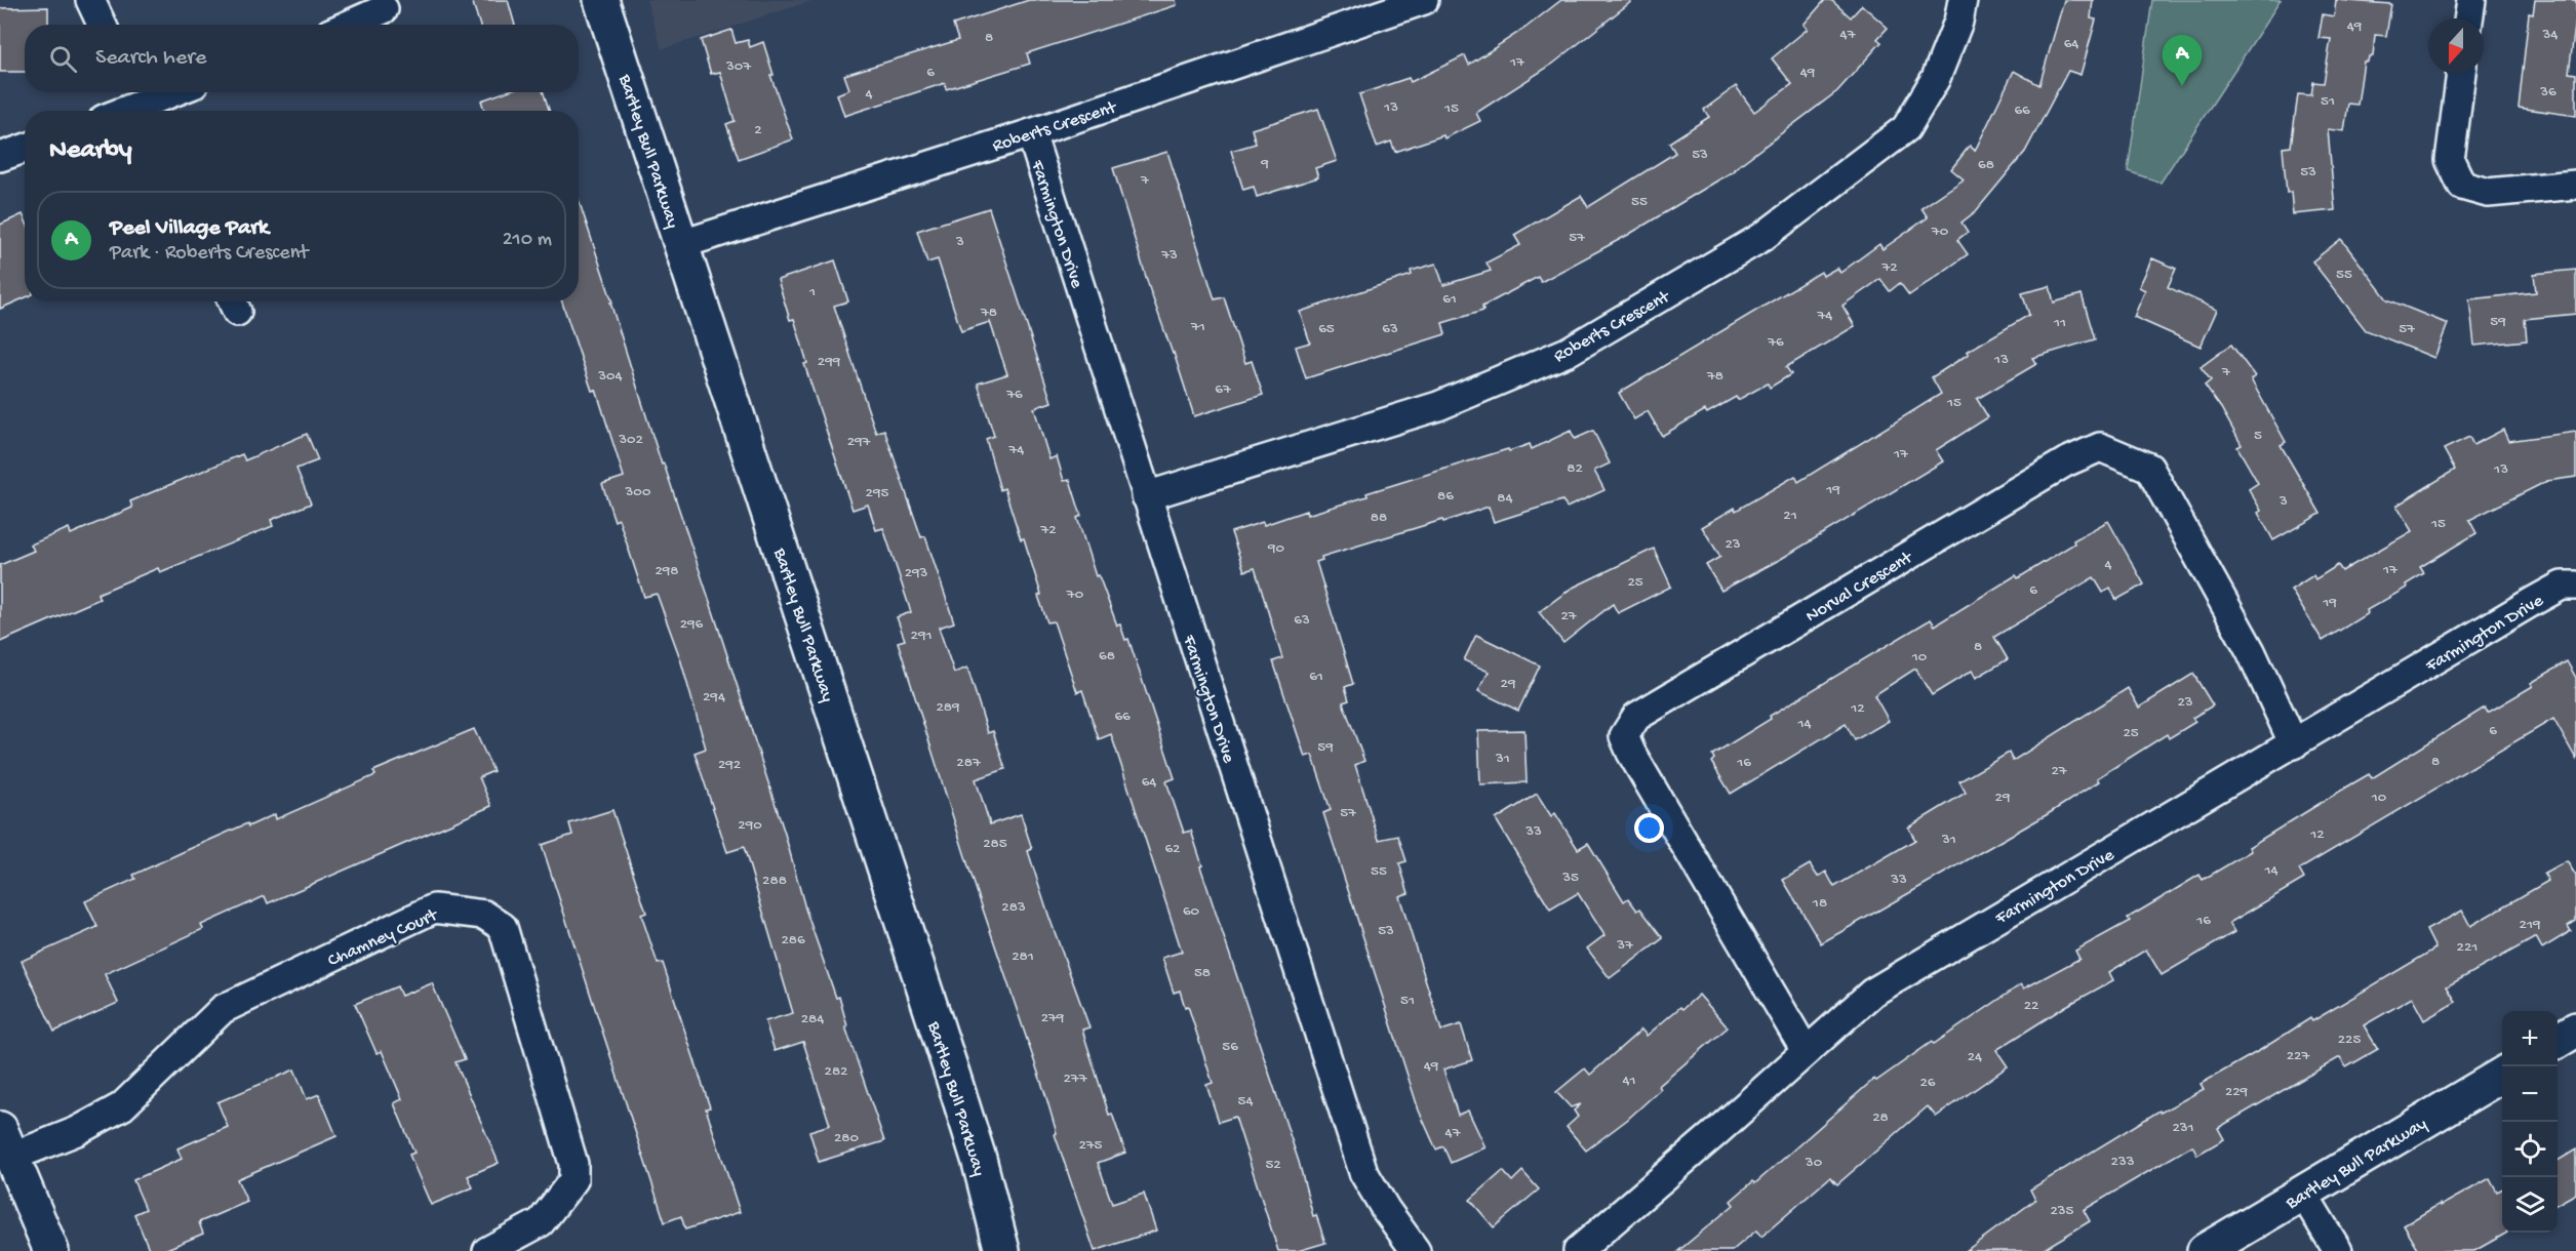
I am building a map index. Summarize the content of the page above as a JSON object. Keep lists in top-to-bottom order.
{
  "streets": {
    "street": [
      "Roberts Crescent",
      "Bartley Bull Parkway",
      "Farmington Drive",
      "Norval Crescent",
      "Chamney Court"
    ]
  },
  "crossings": [
    ["Roberts Crescent", "Bartley Bull Parkway"],
    ["Roberts Crescent", "Farmington Drive"],
    ["Farmington Drive", "Norval Crescent"]
  ],
  "house_numbers": [
    "49",
    "47",
    "34",
    "8",
    "64",
    "17",
    "307",
    "6",
    "49",
    "36",
    "4",
    "51",
    "13",
    "15",
    "66",
    "2",
    "53",
    "9",
    "68",
    "53",
    "7",
    "55",
    "70",
    "57",
    "3",
    "73",
    "72",
    "55",
    "1",
    "61",
    "78",
    "74",
    "59",
    "11",
    "71",
    "65",
    "63",
    "57",
    "76",
    "13",
    "299",
    "7",
    "304",
    "78",
    "67",
    "76",
    "15",
    "5",
    "302",
    "297",
    "74",
    "17",
    "82",
    "13",
    "19",
    "300",
    "295",
    "86",
    "84",
    "3",
    "21",
    "88",
    "15",
    "72",
    "23",
    "90",
    "4",
    "17",
    "298",
    "293",
    "25",
    "6",
    "70",
    "19",
    "27",
    "63",
    "296",
    "291",
    "8",
    "68",
    "10",
    "61",
    "29",
    "294",
    "23",
    "289",
    "12",
    "66",
    "14",
    "6",
    "25",
    "59",
    "31",
    "8",
    "287",
    "16",
    "292",
    "27",
    "64",
    "29",
    "10",
    "57",
    "290",
    "33",
    "12",
    "31",
    "285",
    "62",
    "14",
    "55",
    "35",
    "33",
    "288",
    "18",
    "283",
    "60",
    "16",
    "219",
    "53",
    "286",
    "37",
    "221",
    "281",
    "58",
    "51",
    "22",
    "279",
    "284",
    "225",
    "56",
    "227",
    "24",
    "49",
    "282",
    "277",
    "41",
    "26",
    "229",
    "54",
    "28",
    "231",
    "47",
    "280",
    "275",
    "233",
    "30",
    "52",
    "235"
  ],
  "north": "bottom",
  "page": {
    "search": "Search here",
    "pins": "A",
    "heading": "Nearby",
    "list": [
      {
        "mark": "A",
        "name": "Peel Village Park",
        "note": "Park · Roberts Crescent",
        "value": "210 m"
      }
    ],
    "map_buttons": ["+", "−"]
  }
}
